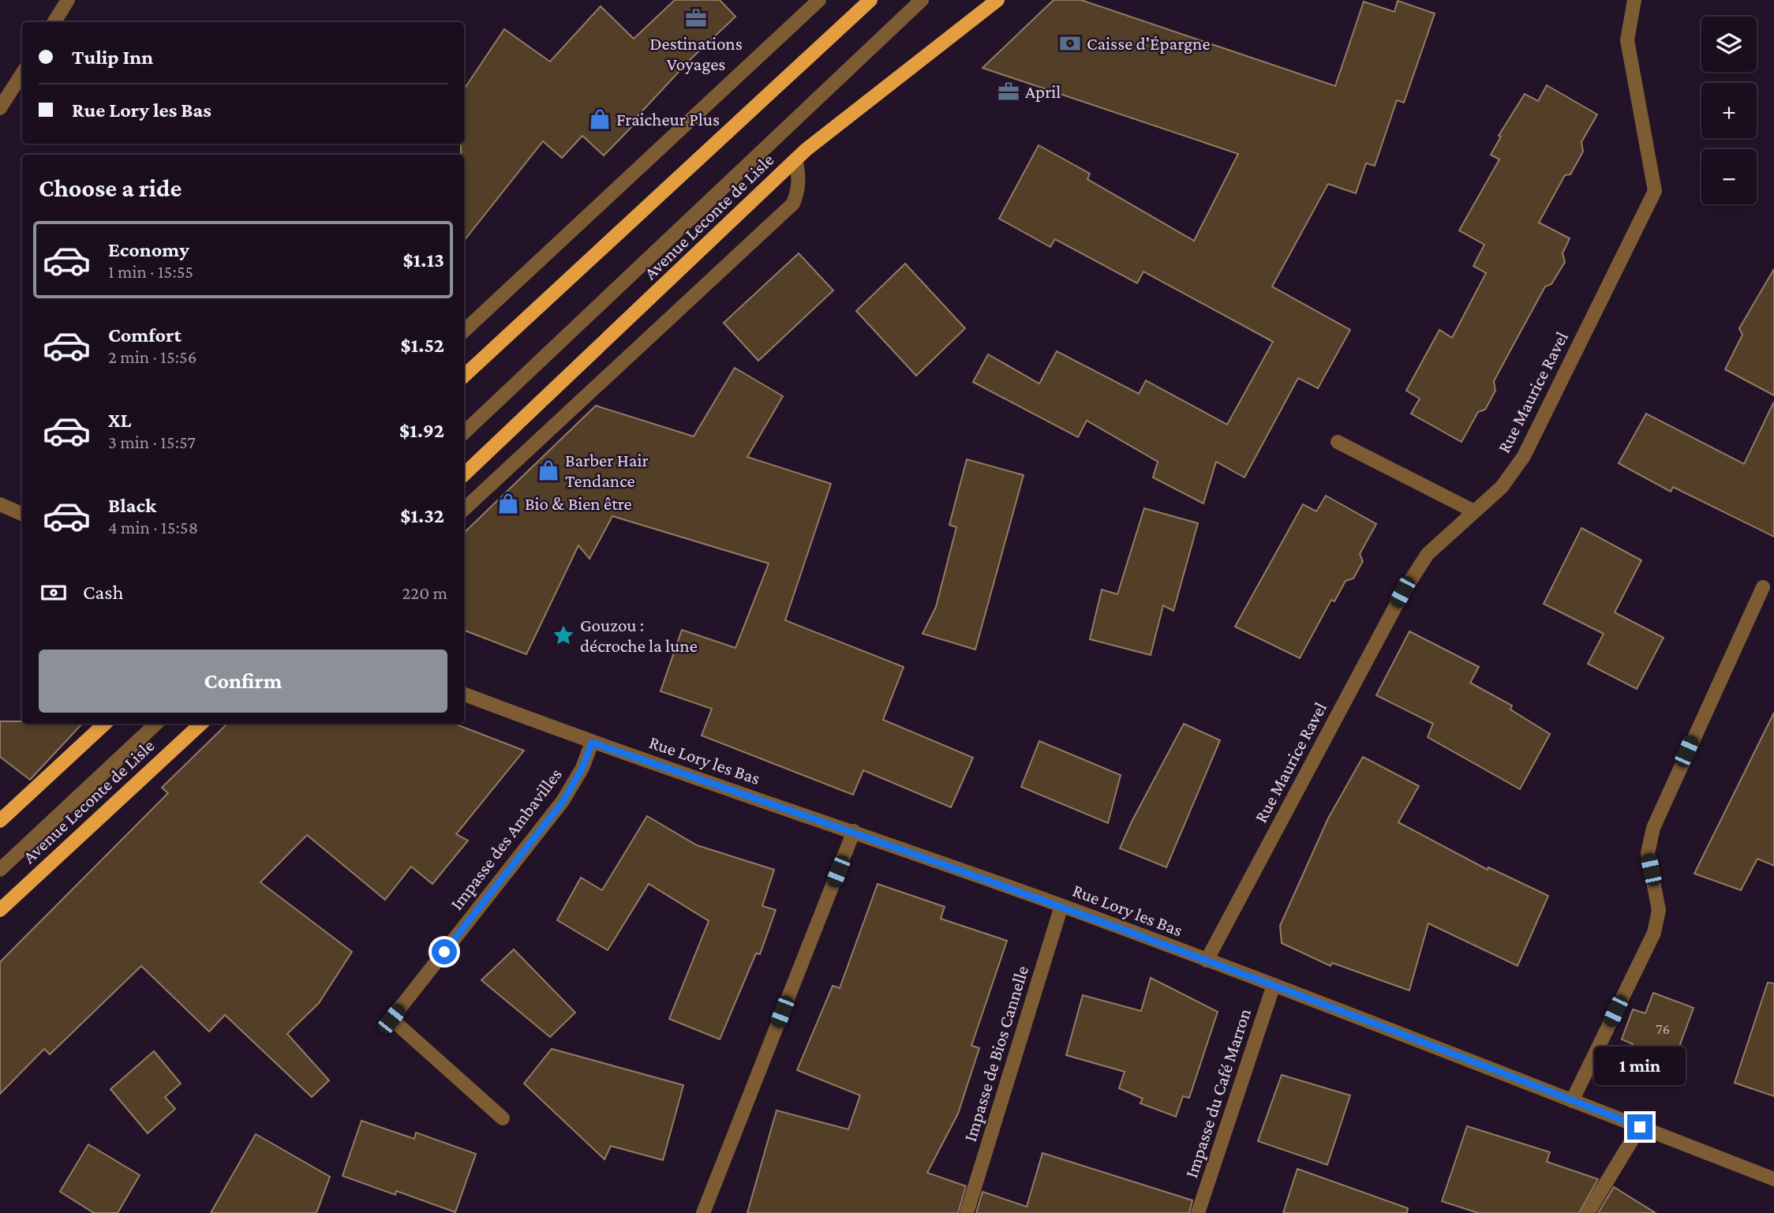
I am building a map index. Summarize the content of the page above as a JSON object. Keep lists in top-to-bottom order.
{
  "streets": {
    "main road": ["Avenue Leconte de Lisle"],
    "street": [
      "Rue Maurice Ravel",
      "Rue Lory les Bas",
      "Impasse des Ambavilles",
      "Impasse de Bios Cannelle",
      "Impasse du Café Marron"
    ]
  },
  "crossings": [
    ["Rue Maurice Ravel", "Rue Lory les Bas"],
    ["Rue Lory les Bas", "Impasse des Ambavilles"],
    ["Rue Lory les Bas", "Impasse de Bios Cannelle"],
    ["Rue Lory les Bas", "Impasse du Café Marron"]
  ],
  "places": {
    "office": ["Destinations Voyages", "April"],
    "bank": ["Caisse d'Épargne"],
    "shop": ["Fraicheur Plus", "Barber Hair Tendance", "Bio & Bien être"],
    "place": ["Gouzou : décroche la lune"]
  },
  "house_numbers": ["76"],
  "page": {
    "map_buttons": ["+", "−"],
    "banner": ["Tulip Inn", "Rue Lory les Bas"],
    "heading": "Choose a ride",
    "list": [
      {
        "name": "Economy",
        "note": "1 min · 15:55",
        "value": "$1.13"
      },
      {
        "name": "Comfort",
        "note": "2 min · 15:56",
        "value": "$1.52"
      },
      {
        "name": "XL",
        "note": "3 min · 15:57",
        "value": "$1.92"
      },
      {
        "name": "Black",
        "note": "4 min · 15:58",
        "value": "$1.32"
      }
    ],
    "pay": ["Cash", "220 m"],
    "buttons": "Confirm",
    "bubble": "1 min"
  }
}
